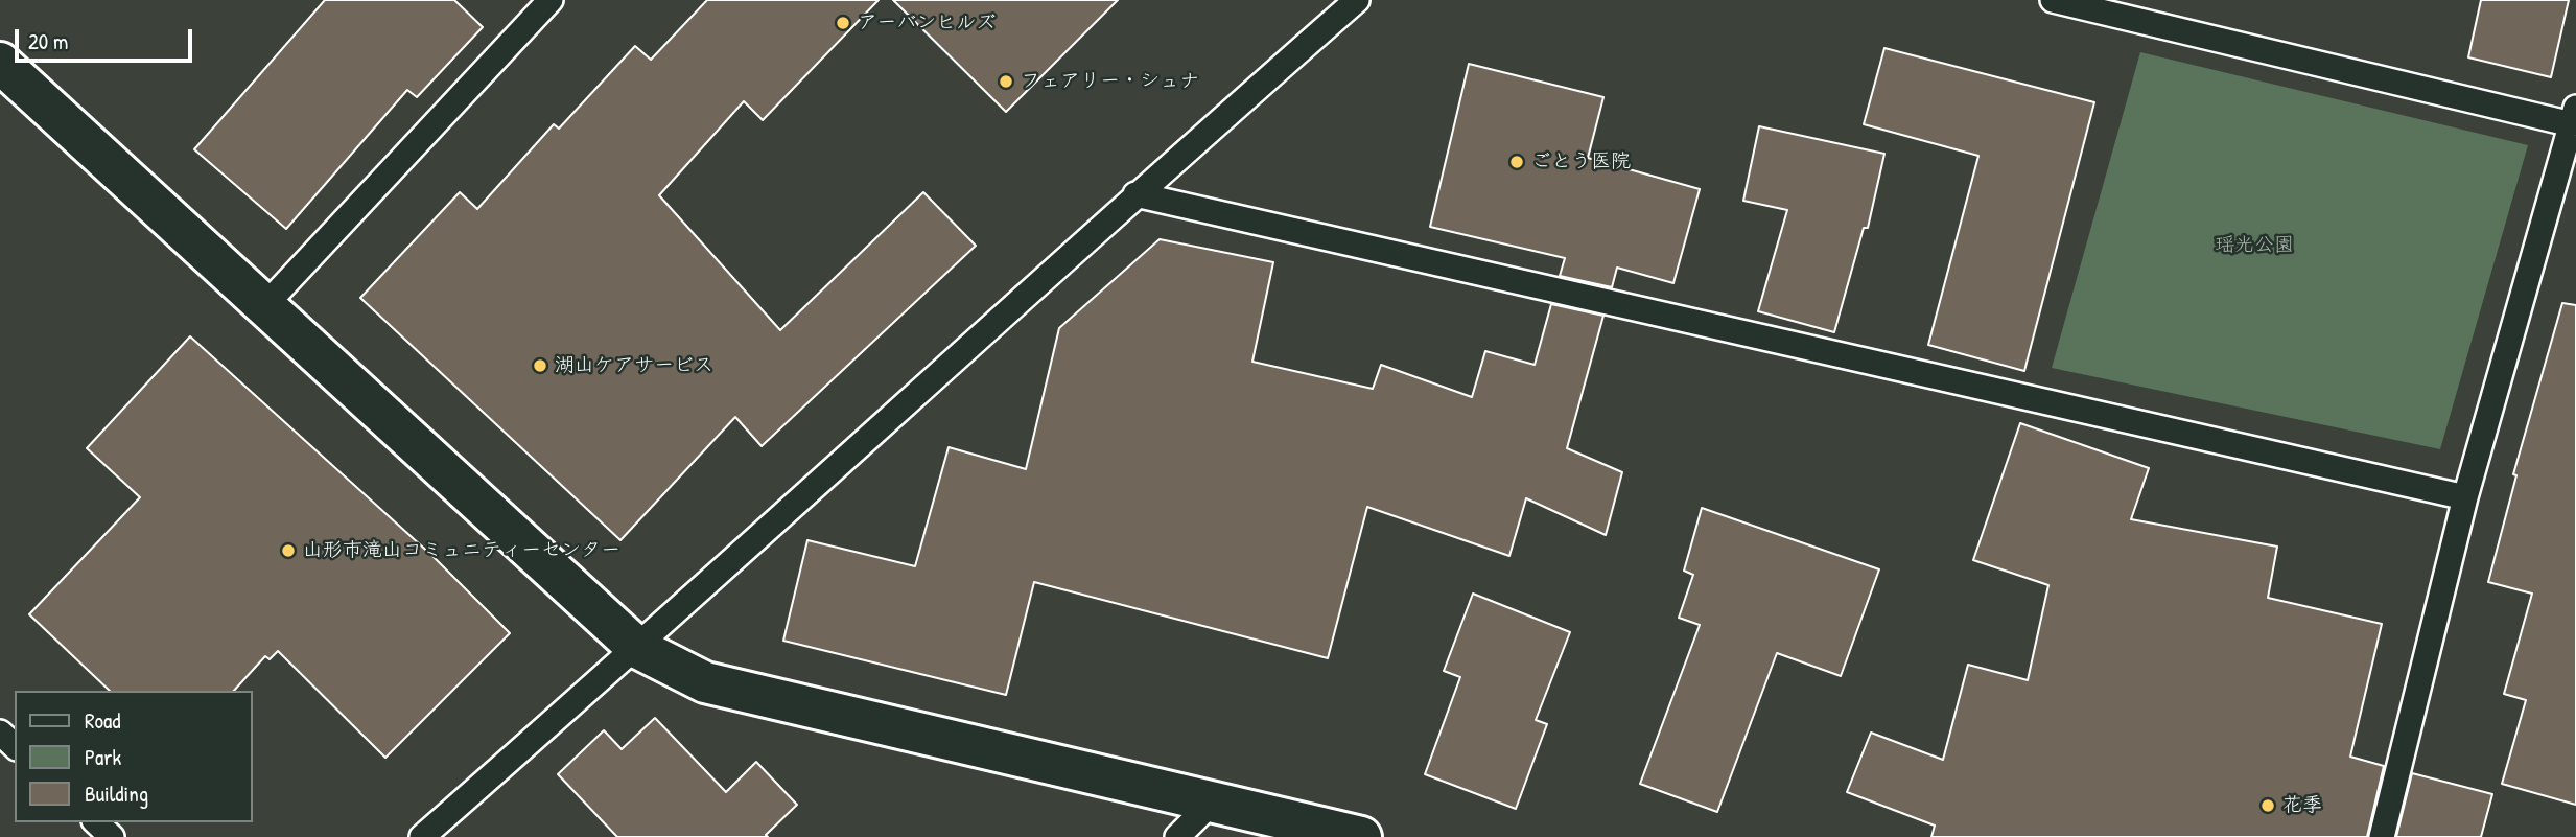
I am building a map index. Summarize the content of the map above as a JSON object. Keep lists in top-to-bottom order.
{
  "parks": ["瑶光公園"],
  "places": [
    "アーバンヒルズ",
    "フェアリー・シュナ",
    "ごとう医院",
    "湖山ケアサービス",
    "山形市滝山コミュニティーセンター",
    "花季"
  ],
  "legend": ["Road", "Park", "Building"],
  "scale_bar": "20 m"
}
